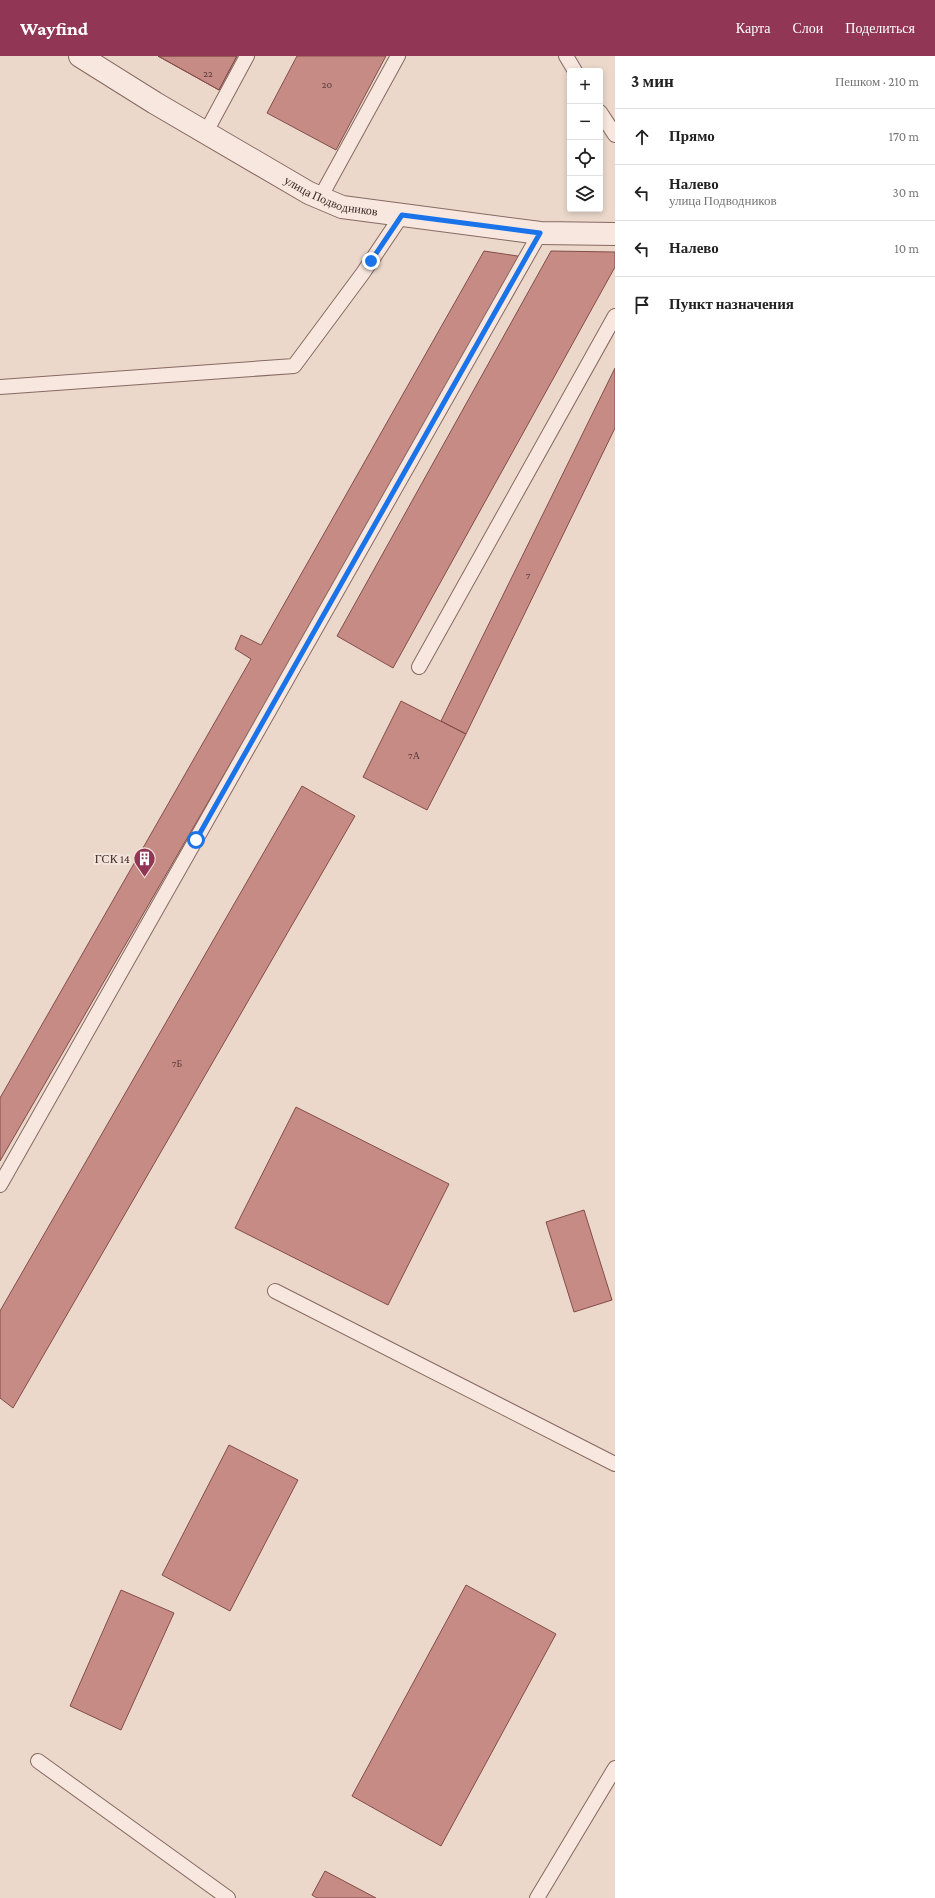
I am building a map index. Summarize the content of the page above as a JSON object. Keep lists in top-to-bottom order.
{
  "streets": {
    "street": ["улица Подводников"]
  },
  "places": {
    "building": ["ГСК 14"]
  },
  "house_numbers": [
    "22",
    "20",
    "7",
    "7А",
    "7Б"
  ],
  "page": {
    "header": "Wayfind",
    "nav": ["Карта", "Слои", "Поделиться"],
    "heading": ["3 мин", "Пешком · 210 m"],
    "map_buttons": ["+", "−"],
    "list": [
      ["Прямо", "170 m"],
      ["Налево", "улица Подводников", "30 m"],
      ["Налево", "10 m"],
      "Пункт назначения"
    ]
  }
}
